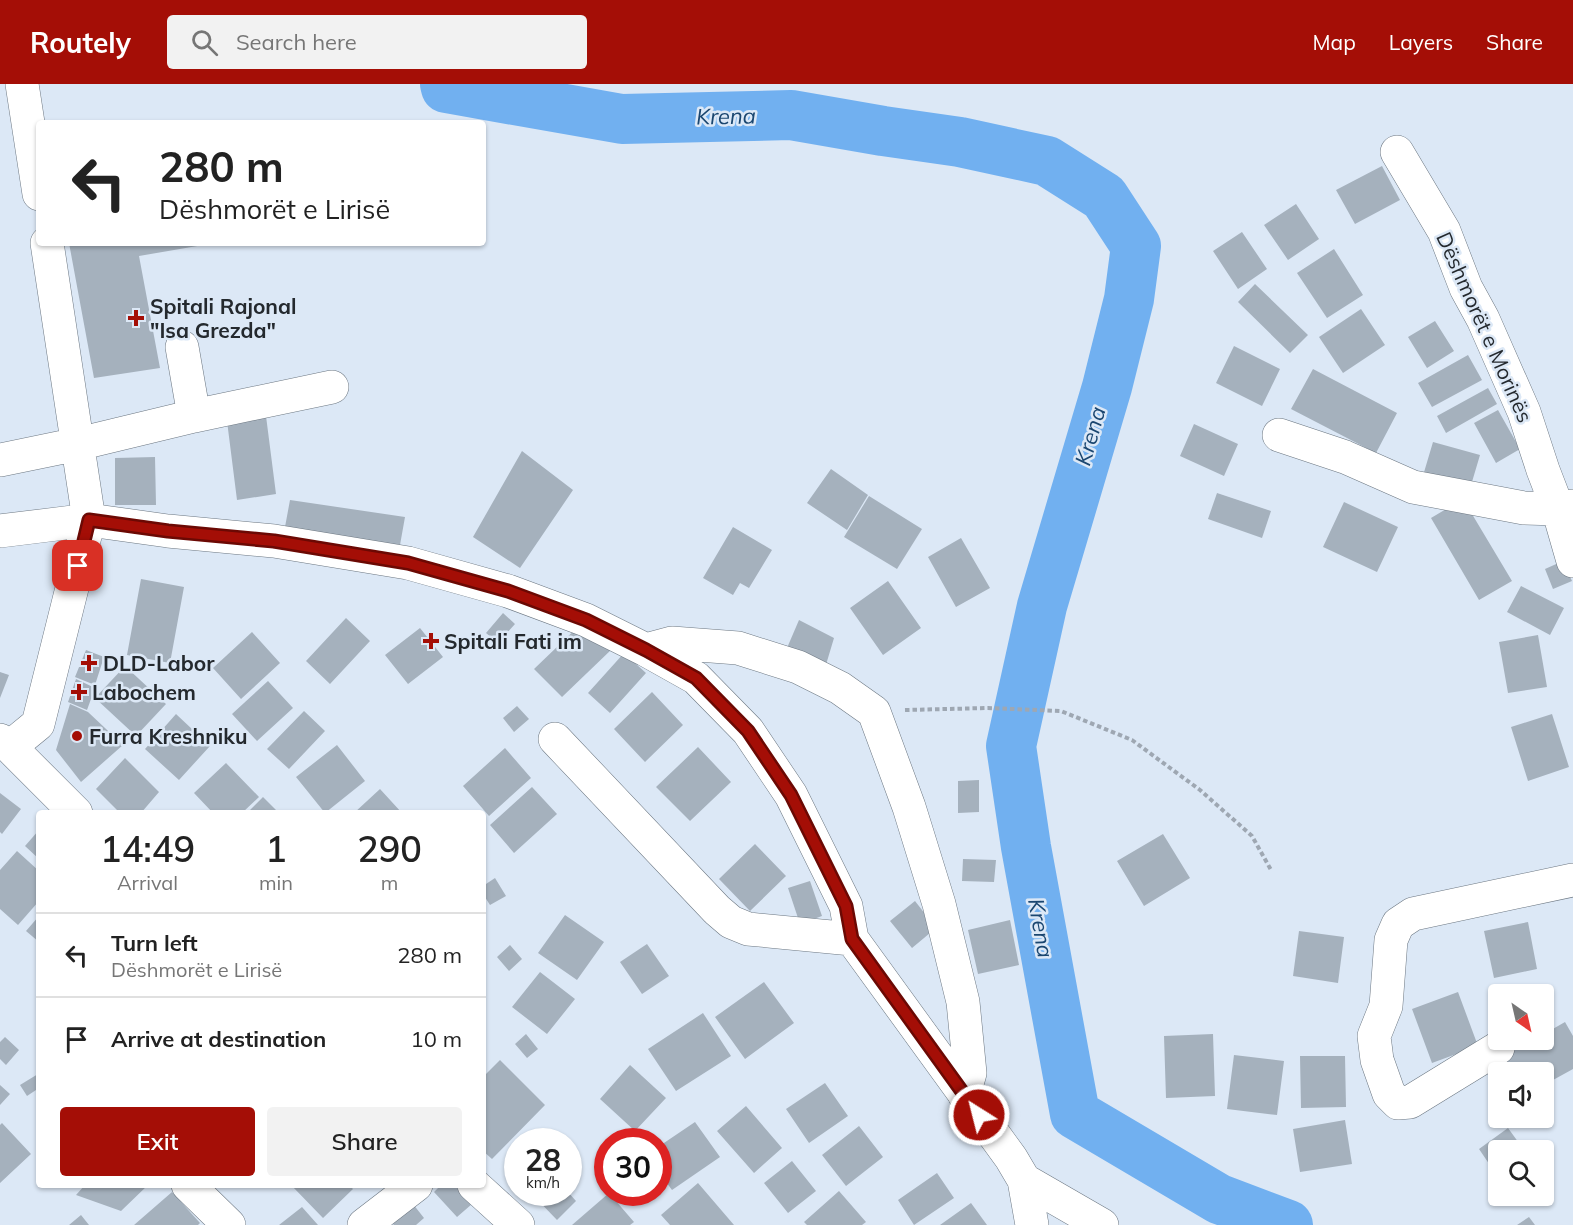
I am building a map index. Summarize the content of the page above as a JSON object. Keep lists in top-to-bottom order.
{
  "streets": {
    "street": ["Dëshmorët e Morinës"]
  },
  "water": ["Krena"],
  "places": {
    "health": [
      "Spitali Rajonal \"Isa Grezda\"",
      "Spitali Fati im",
      "DLD-Labor",
      "Labochem"
    ],
    "other": ["Furra Kreshniku"]
  },
  "north": "bottom right",
  "page": {
    "header": "Routely",
    "search": "Search here",
    "nav": ["Map", "Layers", "Share"],
    "turn": ["280 m", "Dëshmorët e Lirisë"],
    "eta": [
      "14:49",
      "Arrival",
      "1",
      "min",
      "290",
      "m"
    ],
    "list": [
      {
        "name": "Turn left",
        "note": "Dëshmorët e Lirisë",
        "value": "280 m"
      },
      {
        "name": "Arrive at destination",
        "value": "10 m"
      }
    ],
    "buttons": ["Exit", "Share"],
    "speed": "28 km/h",
    "limit": "30"
  }
}
